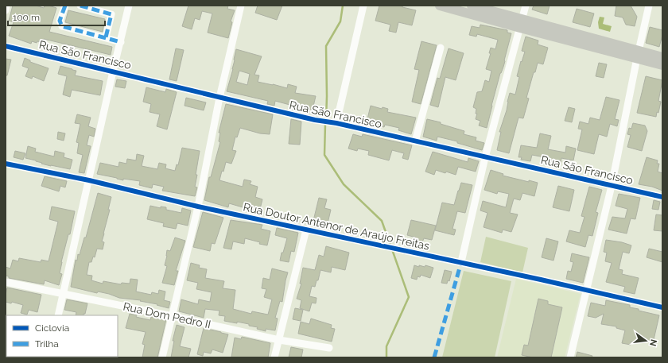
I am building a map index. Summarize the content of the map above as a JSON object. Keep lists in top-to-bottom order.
{
  "streets": {
    "street": ["Rua São Francisco", "Rua Doutor Antenor de Araújo Freitas", "Rua Dom Pedro II"]
  },
  "legend": ["Ciclovia", "Trilha"],
  "scale_bar": "100 m",
  "north": "right"
}
